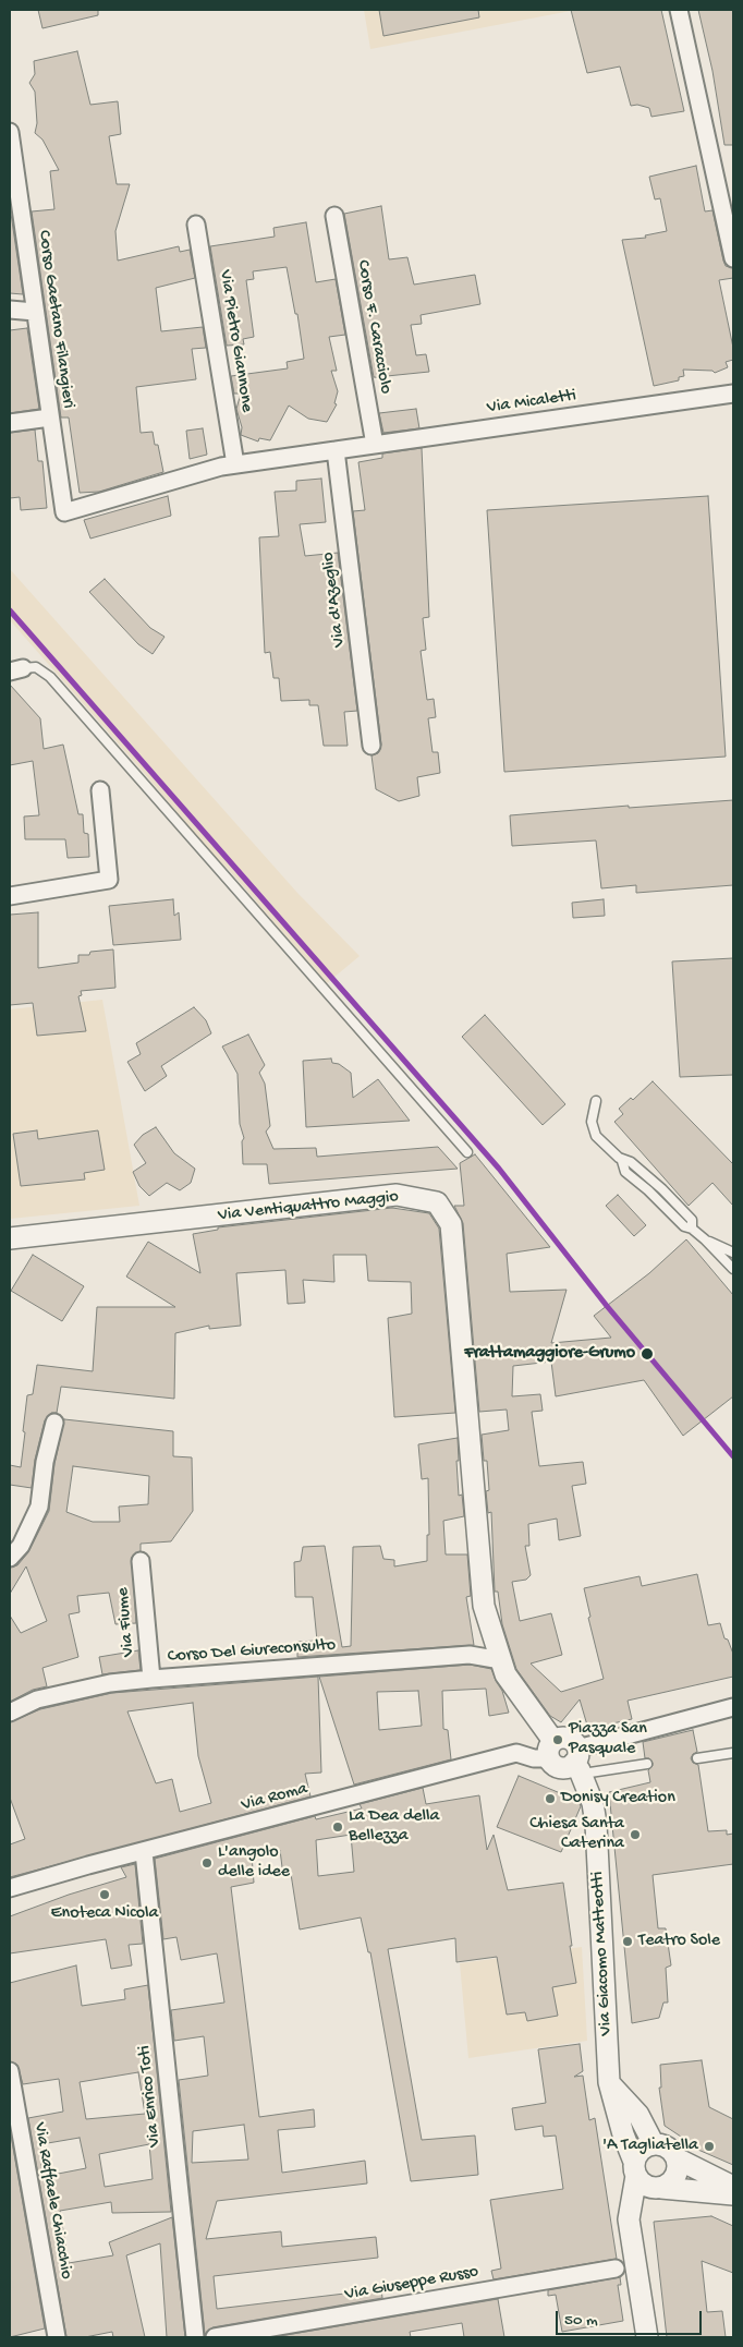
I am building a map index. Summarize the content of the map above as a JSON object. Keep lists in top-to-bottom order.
{
  "streets": {
    "street": [
      "Corso Gaetano Filangieri",
      "Corso F. Caracciolo",
      "Via Pietro Giannone",
      "Via Micaletti",
      "Via d'Azeglio",
      "Via Ventiquattro Maggio",
      "Via Fiume",
      "Corso Del Giureconsulto",
      "Via Roma",
      "Via Giacomo Matteotti",
      "Via Enrico Toti",
      "Via Raffaele Chiacchio",
      "Via Giuseppe Russo"
    ]
  },
  "crossings": [
    ["Corso Gaetano Filangieri", "Via Micaletti"],
    ["Corso F. Caracciolo", "Via Micaletti"],
    ["Via Pietro Giannone", "Via Micaletti"],
    ["Via Micaletti", "Via d'Azeglio"],
    ["Via Ventiquattro Maggio", "Corso Del Giureconsulto"],
    ["Via Ventiquattro Maggio", "Via Roma"],
    ["Via Fiume", "Corso Del Giureconsulto"],
    ["Via Roma", "Via Enrico Toti"]
  ],
  "places": [
    "Frattamaggiore-Grumo",
    "Piazza San Pasquale",
    "Donisy Creation",
    "La Dea della Bellezza",
    "Chiesa Santa Caterina",
    "L'angolo delle idee",
    "Enoteca Nicola",
    "Teatro Sole",
    "'A Tagliatella"
  ],
  "scale_bar": "50 m"
}
